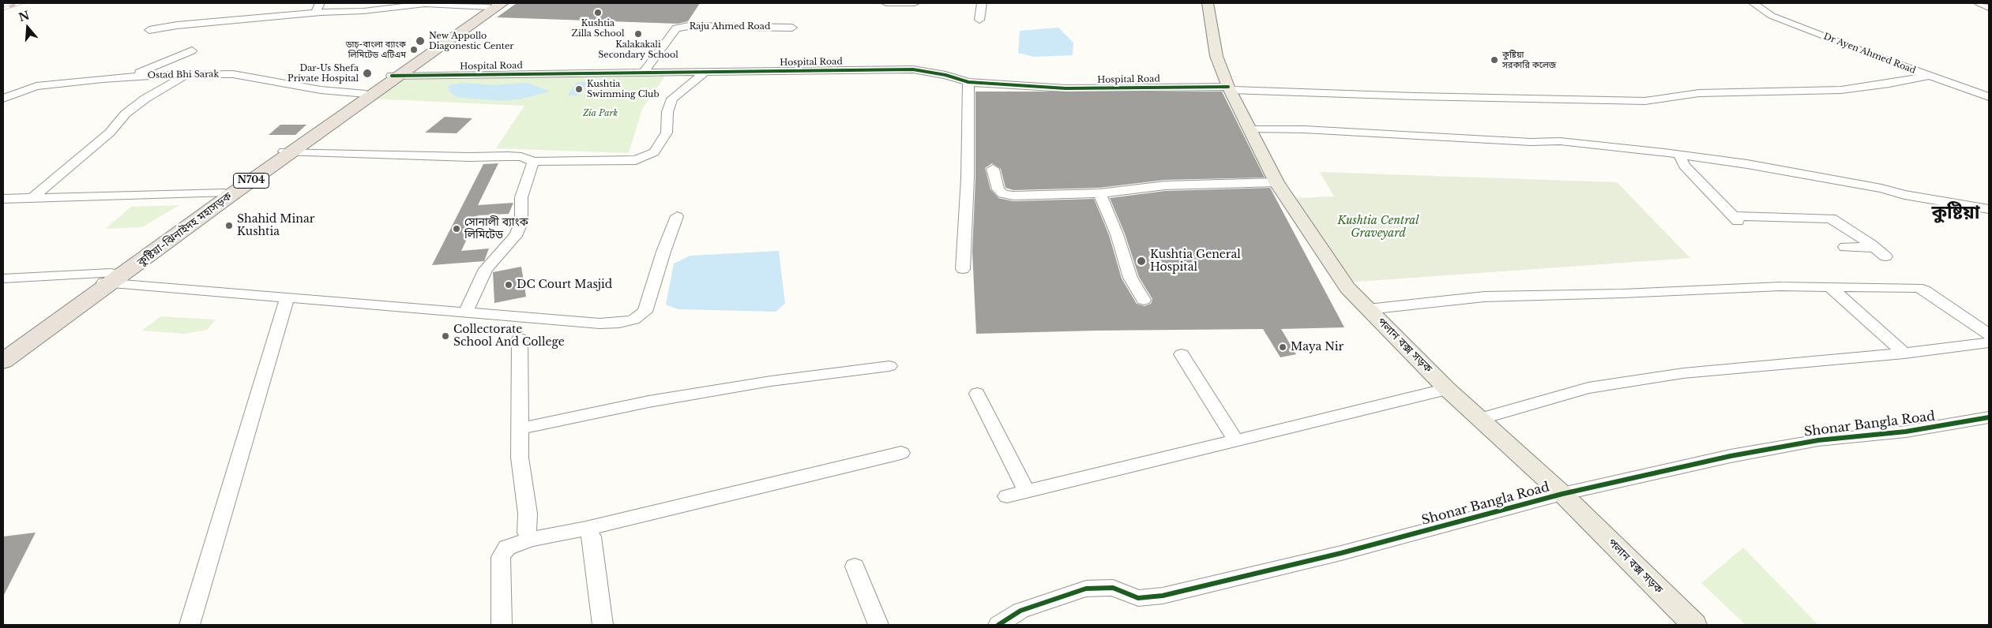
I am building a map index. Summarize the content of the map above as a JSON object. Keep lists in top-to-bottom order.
{
  "streets": {
    "highway": ["N704", "কুষ্টিয়া-ঝিনাইদহ মহাসড়ক"],
    "main road": ["পলান বক্স সড়ক"],
    "street": [
      "Raju Ahmed Road",
      "Dr Ayen Ahmed Road",
      "Hospital Road",
      "Ostad Bhi Sarak",
      "Shonar Bangla Road"
    ]
  },
  "crossings": [
    ["Raju Ahmed Road", "Hospital Road"],
    ["Hospital Road", "কুষ্টিয়া-ঝিনাইদহ মহাসড়ক"],
    ["Hospital Road", "পলান বক্স সড়ক"],
    ["Ostad Bhi Sarak", "কুষ্টিয়া-ঝিনাইদহ মহাসড়ক"],
    ["পলান বক্স সড়ক", "Shonar Bangla Road"]
  ],
  "districts": ["কুষ্টিয়া"],
  "parks": ["Zia Park", "Kushtia Central Graveyard"],
  "places": [
    "Kushtia Zilla School",
    "Kalakakali Secondary School",
    "New Appollo Diagonestic Center",
    "ডাচ্‌-বাংলা ব্যাংক লিমিটেড এটিএম",
    "কুষ্টিয়া সরকারি কলেজ",
    "Dar-Us Shefa Private Hospital",
    "Kushtia Swimming Club",
    "Shahid Minar Kushtia",
    "সোনালী ব্যাংক লিমিটেড",
    "Kushtia General Hospital",
    "DC Court Masjid",
    "Collectorate School And College",
    "Maya Nir"
  ],
  "north": "top"
}
